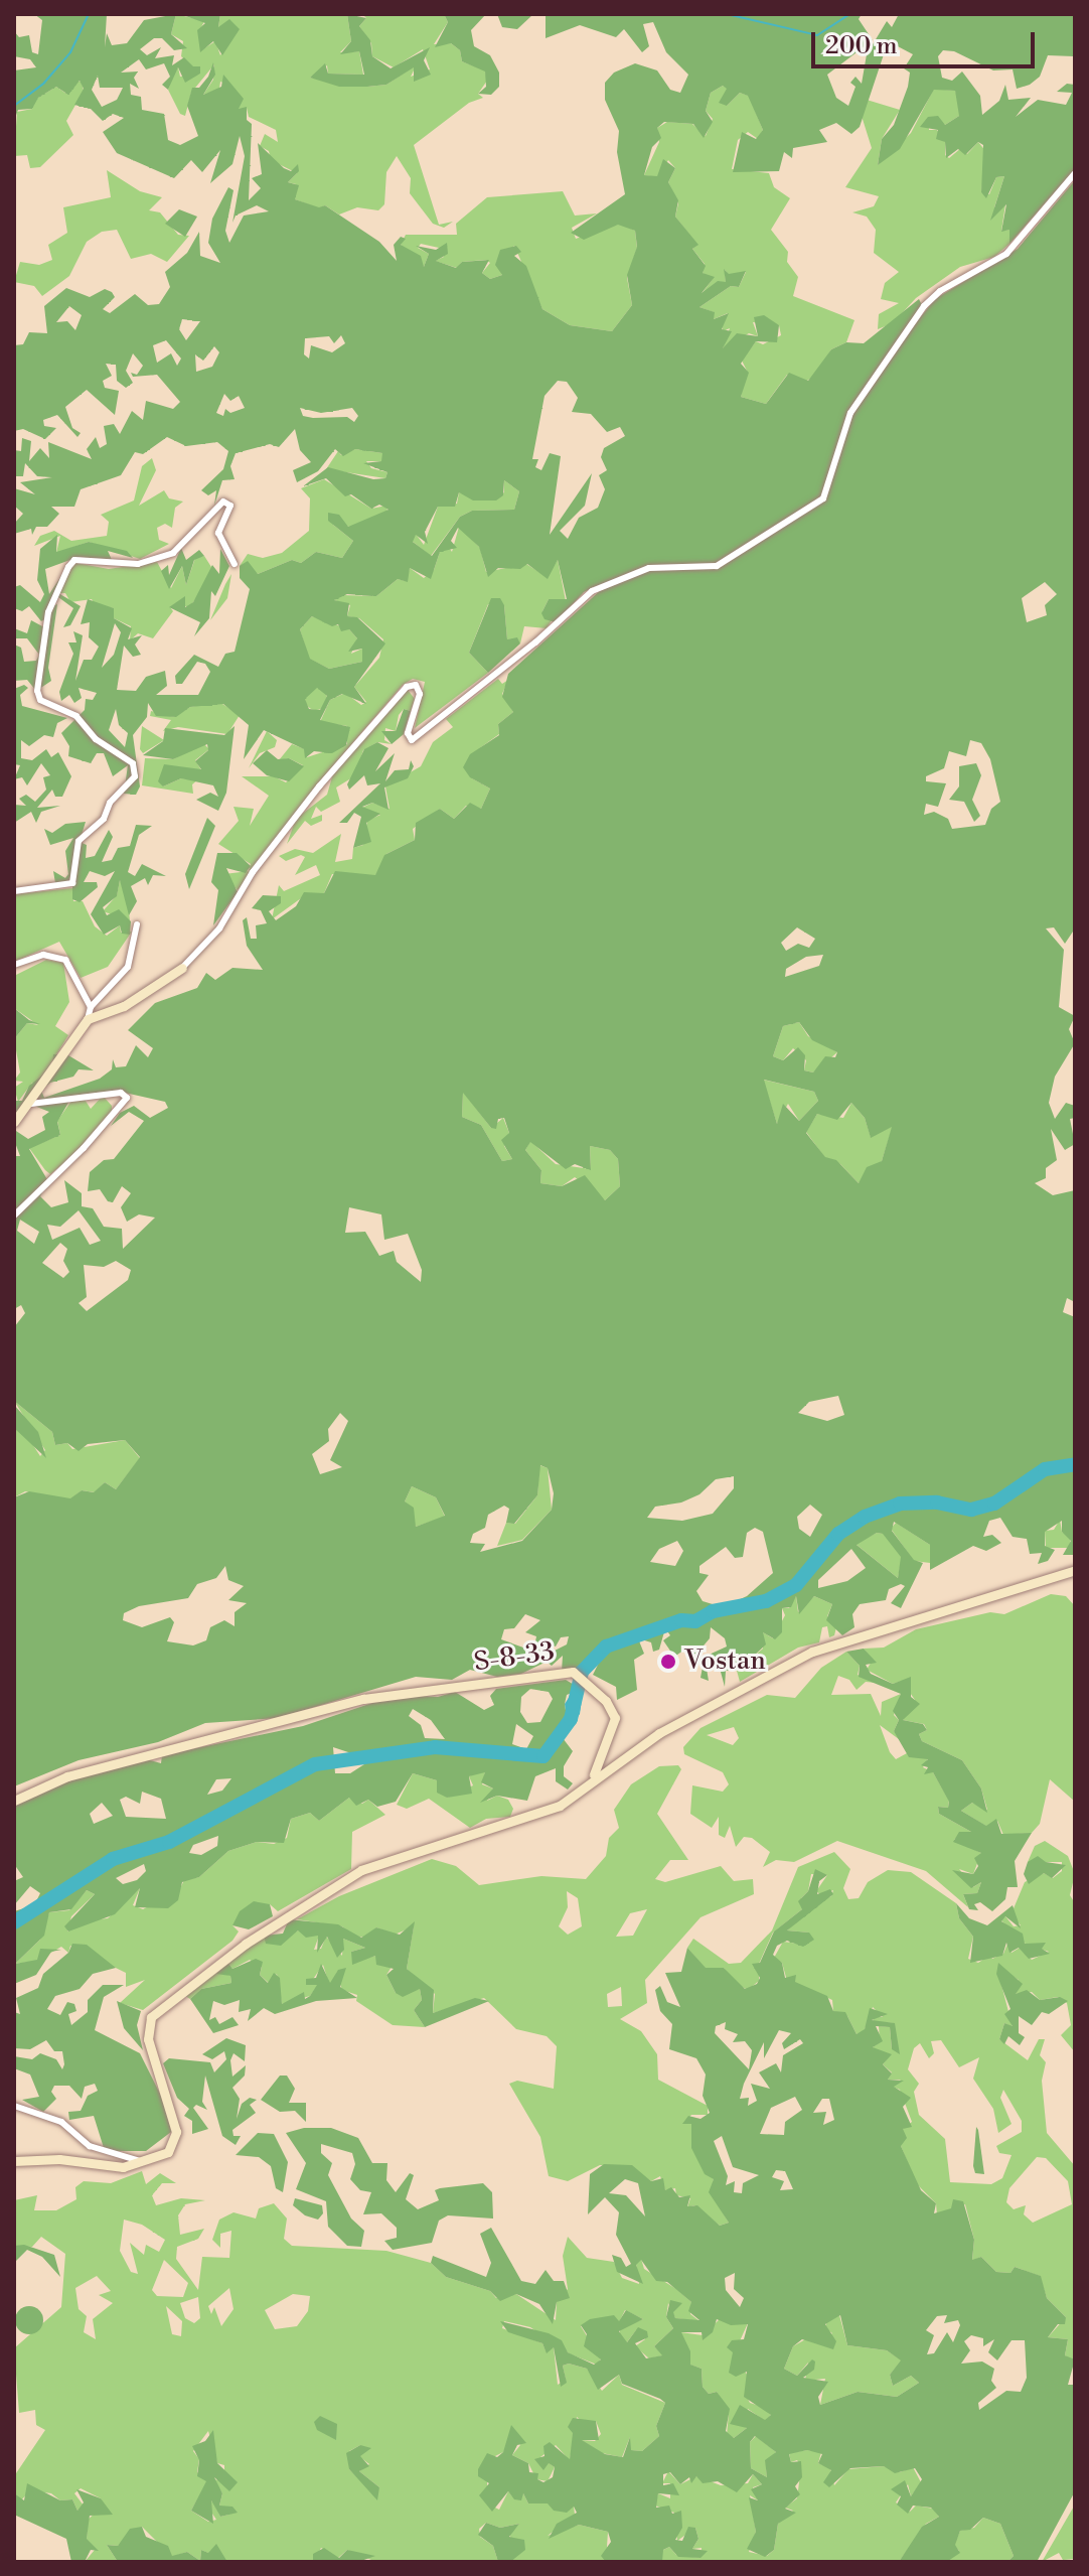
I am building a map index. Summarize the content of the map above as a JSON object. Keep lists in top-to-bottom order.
{
  "streets": {
    "street": ["Տ-8-33"]
  },
  "places": ["Vostan"],
  "scale_bar": "200 m"
}
